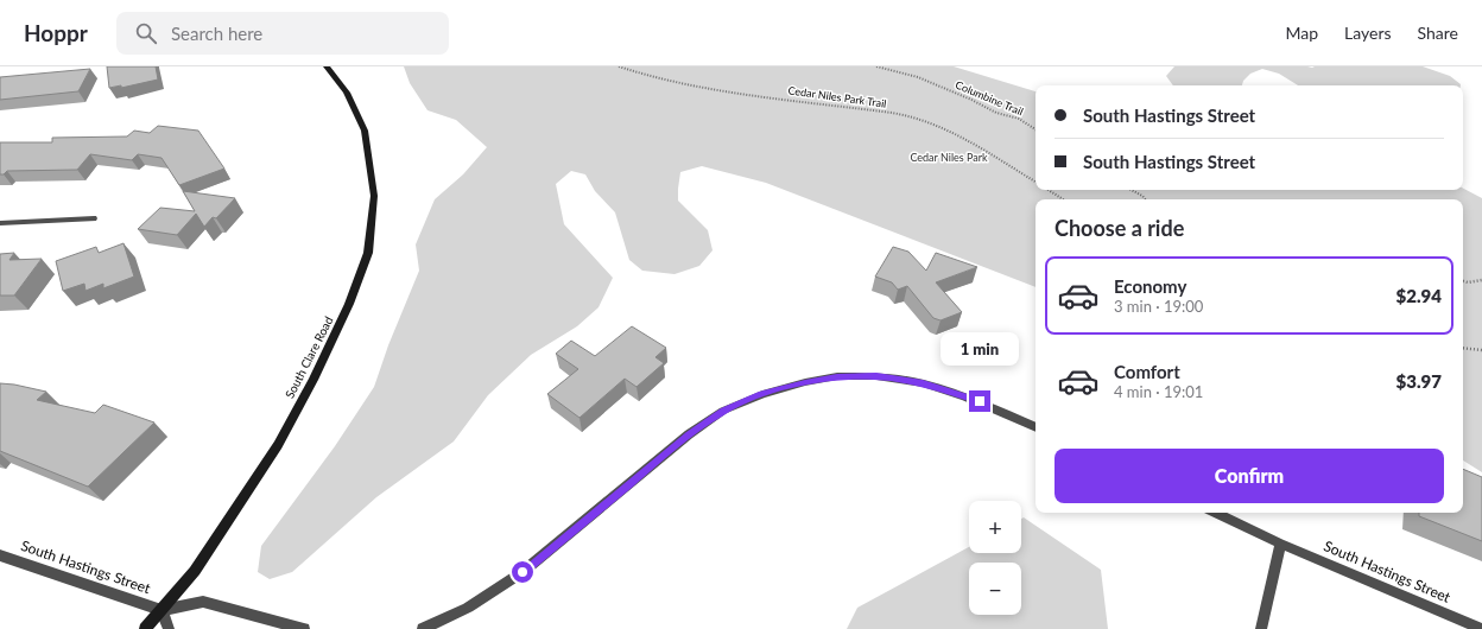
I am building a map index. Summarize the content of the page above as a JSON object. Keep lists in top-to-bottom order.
{
  "streets": {
    "street": ["South Clare Road", "South Hastings Street"],
    "path": ["Cedar Niles Park Trail", "Columbine Trail"]
  },
  "crossings": [
    ["South Clare Road", "South Hastings Street"]
  ],
  "parks": ["Cedar Niles Park"],
  "page": {
    "header": "Hoppr",
    "search": "Search here",
    "nav": ["Map", "Layers", "Share"],
    "banner": ["South Hastings Street", "South Hastings Street"],
    "heading": "Choose a ride",
    "list": [
      {
        "name": "Economy",
        "note": "3 min · 19:00",
        "value": "$2.94"
      },
      {
        "name": "Comfort",
        "note": "4 min · 19:01",
        "value": "$3.97"
      }
    ],
    "bubble": "1 min",
    "buttons": "Confirm",
    "map_buttons": ["+", "−"]
  }
}
